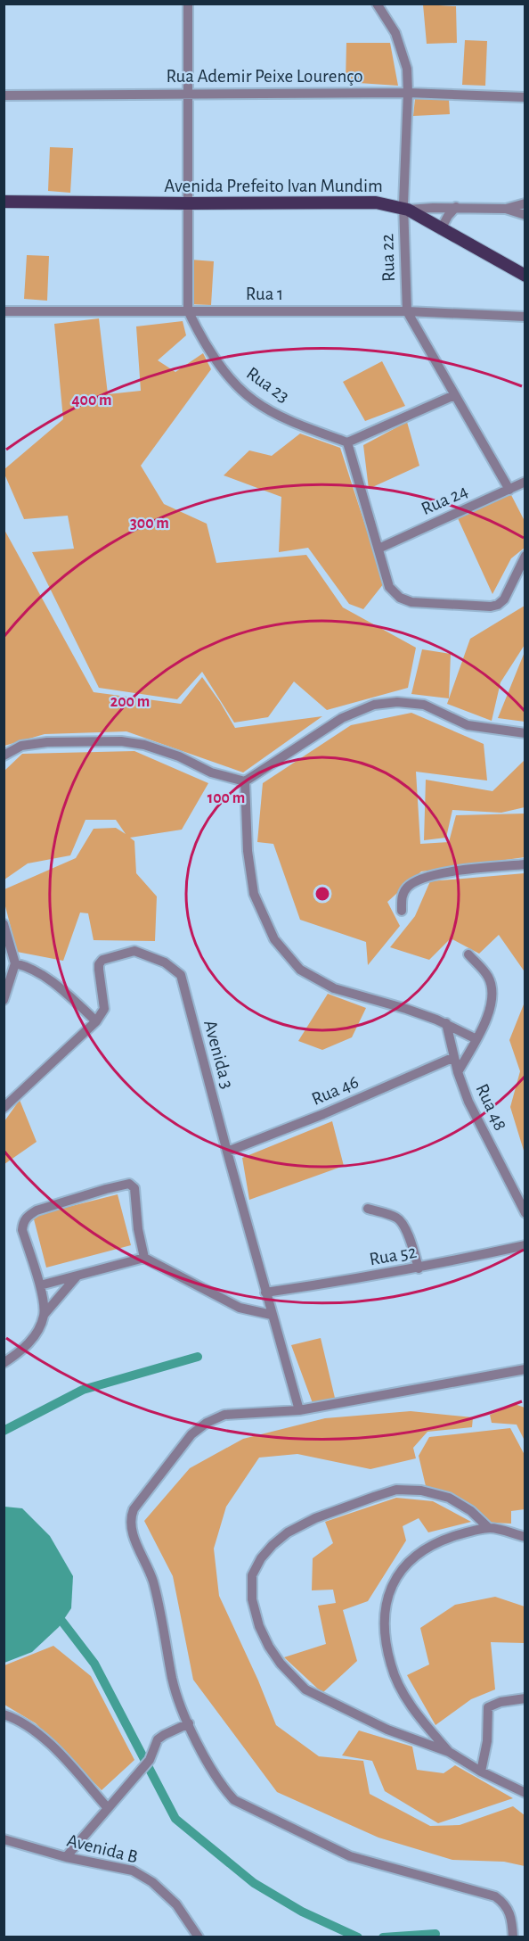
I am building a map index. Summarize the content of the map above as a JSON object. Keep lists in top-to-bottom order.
{
  "streets": {
    "main road": ["Avenida Prefeito Ivan Mundim"],
    "street": [
      "Rua Ademir Peixe Lourenço",
      "Rua 22",
      "Rua 1",
      "Rua 23",
      "Rua 24",
      "Avenida 3",
      "Rua 46",
      "Rua 48",
      "Rua 52",
      "Avenida B"
    ]
  },
  "crossings": [
    ["Rua Ademir Peixe Lourenço", "Rua 22"],
    ["Rua Ademir Peixe Lourenço", "Rua 23"],
    ["Avenida Prefeito Ivan Mundim", "Rua 22"],
    ["Avenida Prefeito Ivan Mundim", "Rua 23"],
    ["Rua 22", "Rua 1"],
    ["Rua 22", "Rua 24"],
    ["Rua 1", "Rua 23"],
    ["Avenida 3", "Rua 46"],
    ["Avenida 3", "Rua 52"],
    ["Rua 46", "Rua 48"]
  ],
  "rings": [
    "400 m",
    "300 m",
    "200 m",
    "100 m"
  ]
}
